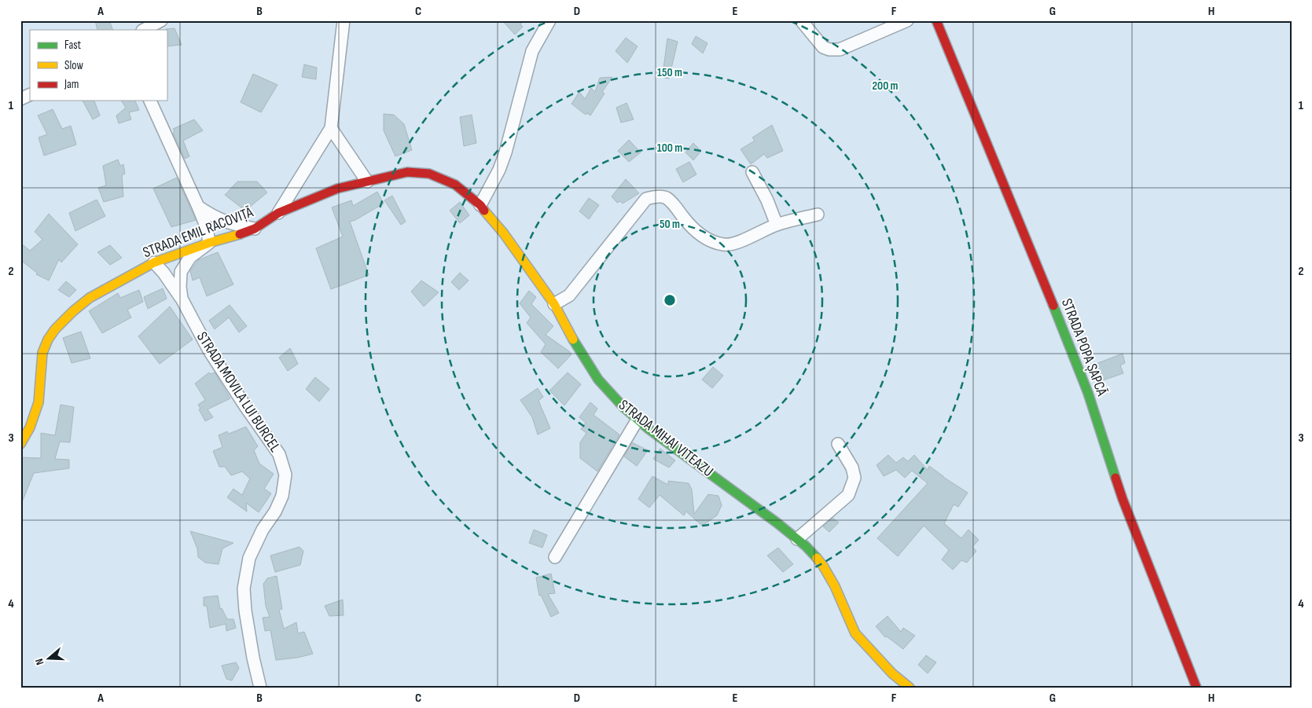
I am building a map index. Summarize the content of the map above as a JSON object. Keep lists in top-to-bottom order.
{
  "streets": {
    "street": [
      "STRADA EMIL RACOVIȚĂ",
      "STRADA POPA ȘAPCĂ",
      "STRADA MOVILA LUI BURCEL",
      "STRADA MIHAI VITEAZU"
    ]
  },
  "crossings": [
    ["STRADA EMIL RACOVIȚĂ", "STRADA MOVILA LUI BURCEL"],
    ["STRADA EMIL RACOVIȚĂ", "STRADA MIHAI VITEAZU"]
  ],
  "legend": ["Fast", "Slow", "Jam"],
  "north": "left",
  "grid": {
    "columns": [
      "A",
      "B",
      "C",
      "D",
      "E",
      "F",
      "G",
      "H"
    ],
    "rows": [
      "1",
      "2",
      "3",
      "4"
    ]
  },
  "rings": [
    "150 m",
    "200 m",
    "100 m",
    "50 m"
  ]
}
